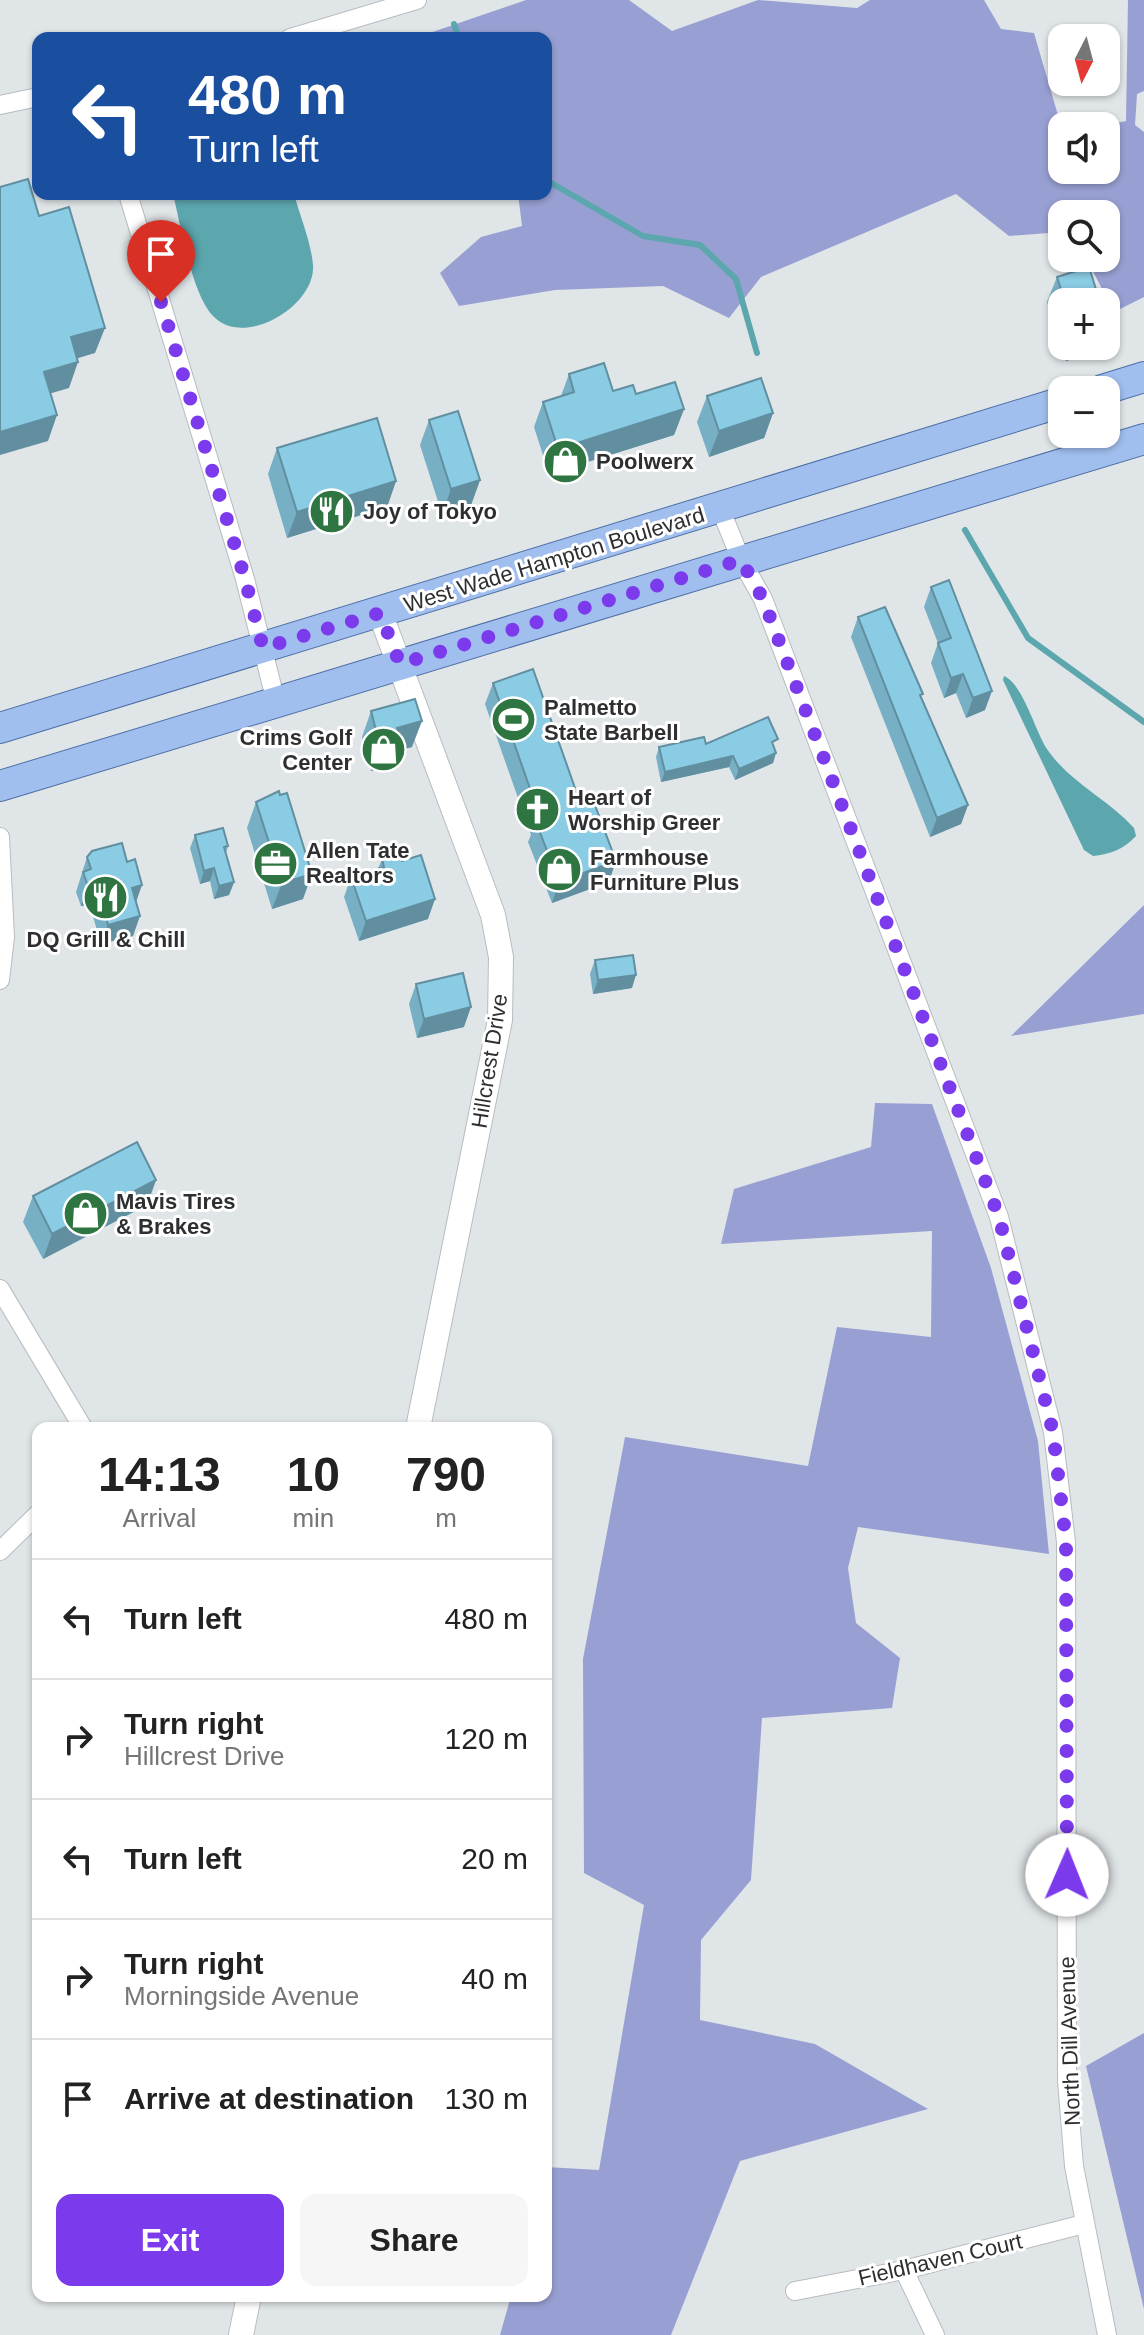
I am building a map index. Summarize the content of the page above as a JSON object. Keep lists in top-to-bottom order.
{
  "streets": {
    "main road": ["West Wade Hampton Boulevard"],
    "street": ["Hillcrest Drive", "North Dill Avenue", "Fieldhaven Court"]
  },
  "crossings": [
    ["West Wade Hampton Boulevard", "Hillcrest Drive"],
    ["West Wade Hampton Boulevard", "North Dill Avenue"],
    ["North Dill Avenue", "Fieldhaven Court"]
  ],
  "places": {
    "shop": [
      "Poolwerx",
      "Crims Golf Center",
      "Farmhouse Furniture Plus",
      "Mavis Tires & Brakes"
    ],
    "restaurant": ["Joy of Tokyo", "DQ Grill & Chill"],
    "sports": ["Palmetto State Barbell"],
    "church": ["Heart of Worship Greer"],
    "office": ["Allen Tate Realtors"]
  },
  "north": "bottom",
  "page": {
    "map_buttons": ["+", "−"],
    "turn": ["480 m", "Turn left"],
    "eta": [
      "14:13",
      "Arrival",
      "10",
      "min",
      "790",
      "m"
    ],
    "list": [
      {
        "name": "Turn left",
        "value": "480 m"
      },
      {
        "name": "Turn right",
        "note": "Hillcrest Drive",
        "value": "120 m"
      },
      {
        "name": "Turn left",
        "value": "20 m"
      },
      {
        "name": "Turn right",
        "note": "Morningside Avenue",
        "value": "40 m"
      },
      {
        "name": "Arrive at destination",
        "value": "130 m"
      }
    ],
    "buttons": ["Exit", "Share"]
  }
}
